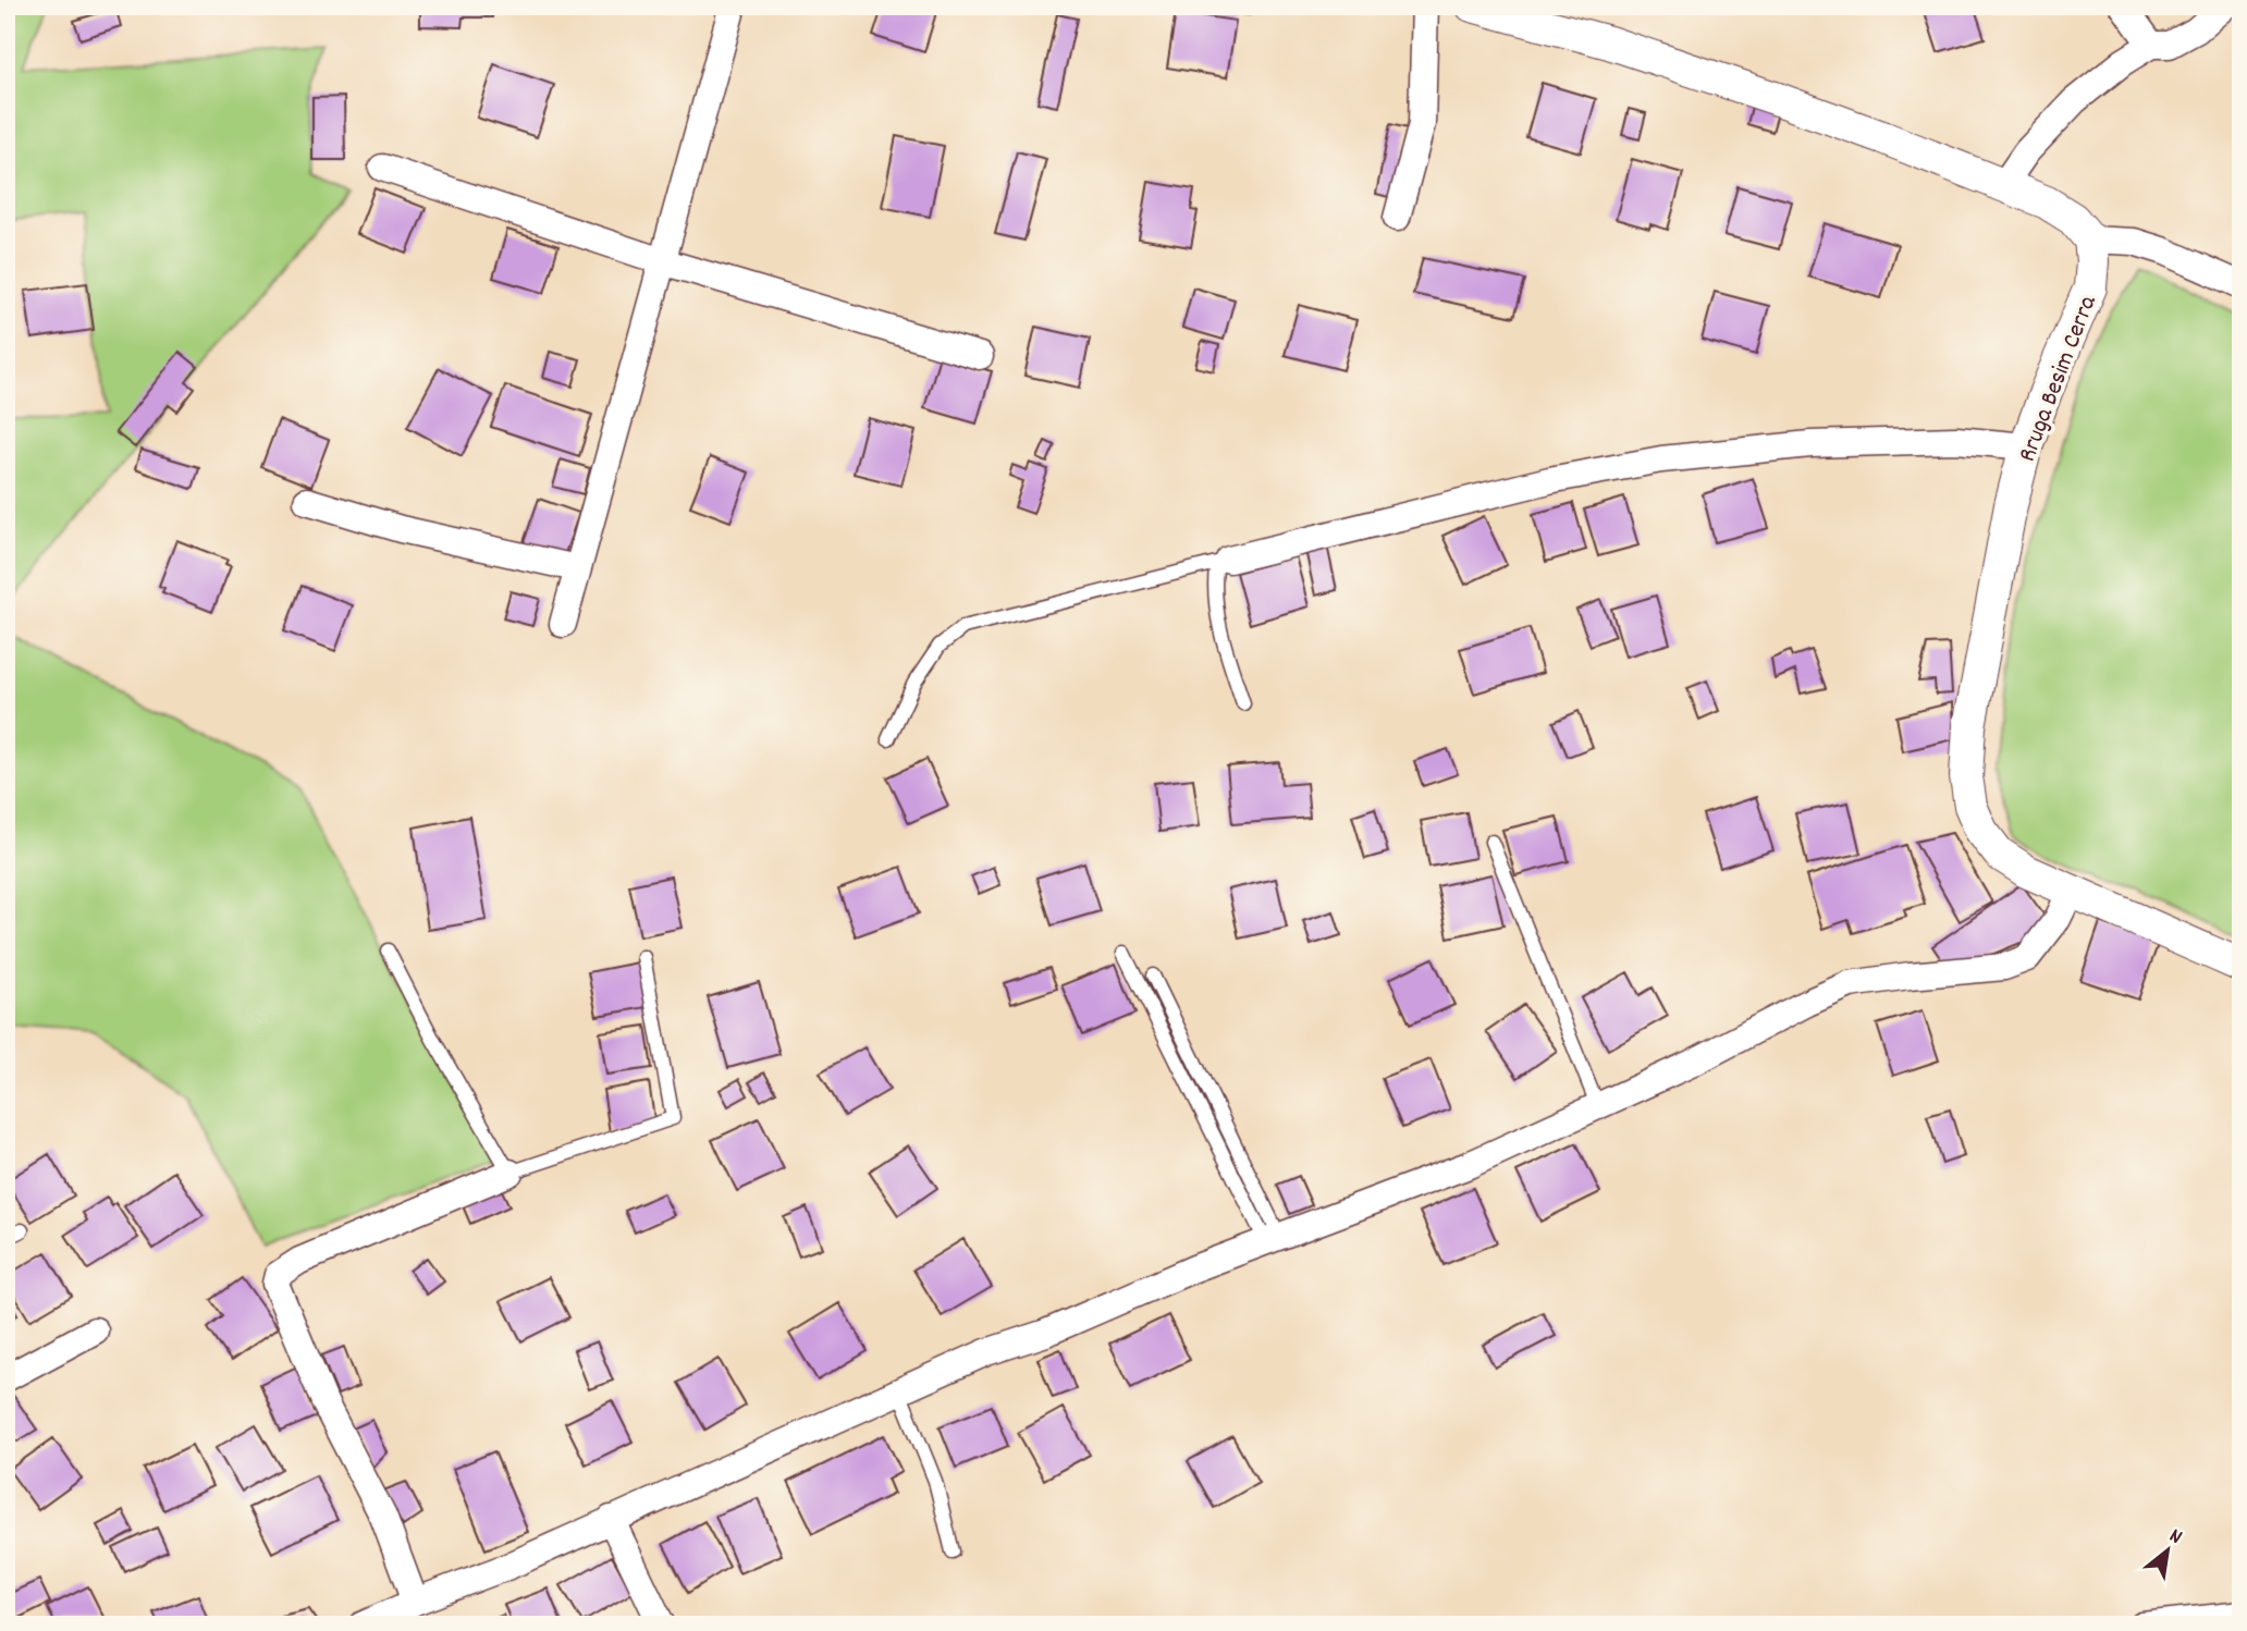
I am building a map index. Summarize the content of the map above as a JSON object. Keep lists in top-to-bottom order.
{
  "streets": {
    "street": ["Rruga Besim Cerra"]
  },
  "north": "top right"
}
